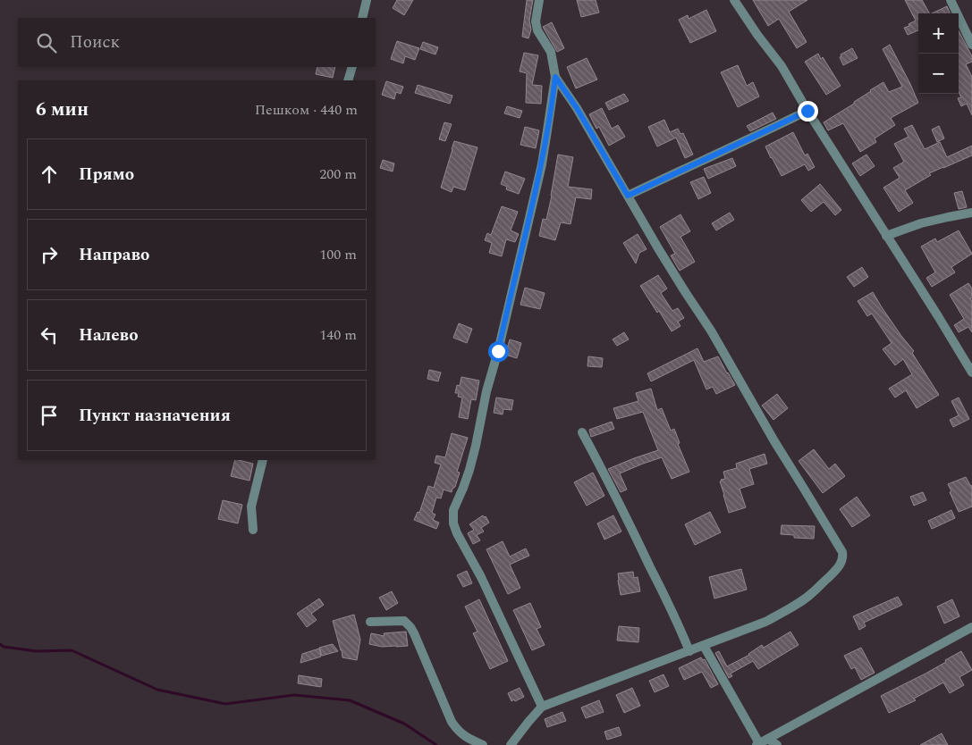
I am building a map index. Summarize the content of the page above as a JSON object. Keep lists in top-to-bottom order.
{
  "page": {
    "map_buttons": ["+", "−"],
    "search": "Поиск",
    "heading": ["6 мин", "Пешком · 440 m"],
    "list": [
      ["Прямо", "200 m"],
      ["Направо", "100 m"],
      ["Налево", "140 m"],
      "Пункт назначения"
    ]
  }
}
